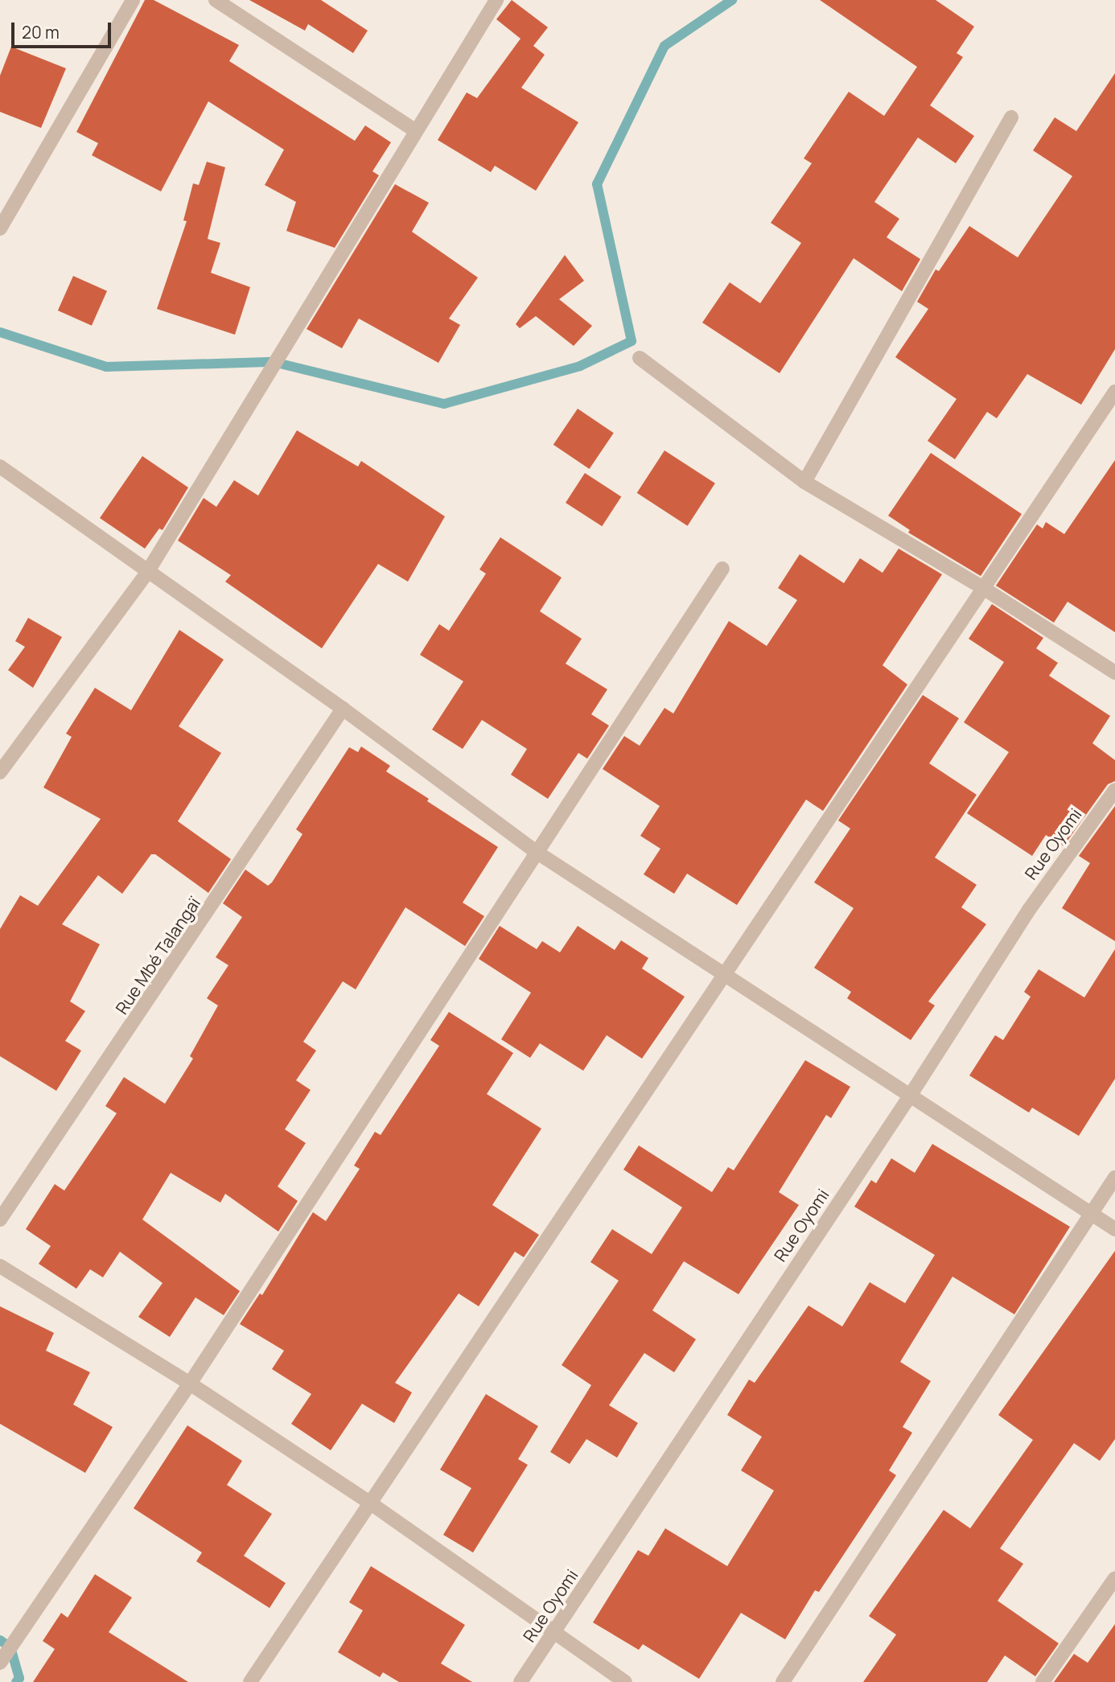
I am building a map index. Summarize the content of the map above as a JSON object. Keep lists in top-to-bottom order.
{
  "streets": {
    "street": ["Rue Oyomi", "Rue Mbé Talangaï"]
  },
  "scale_bar": "20 m"
}
